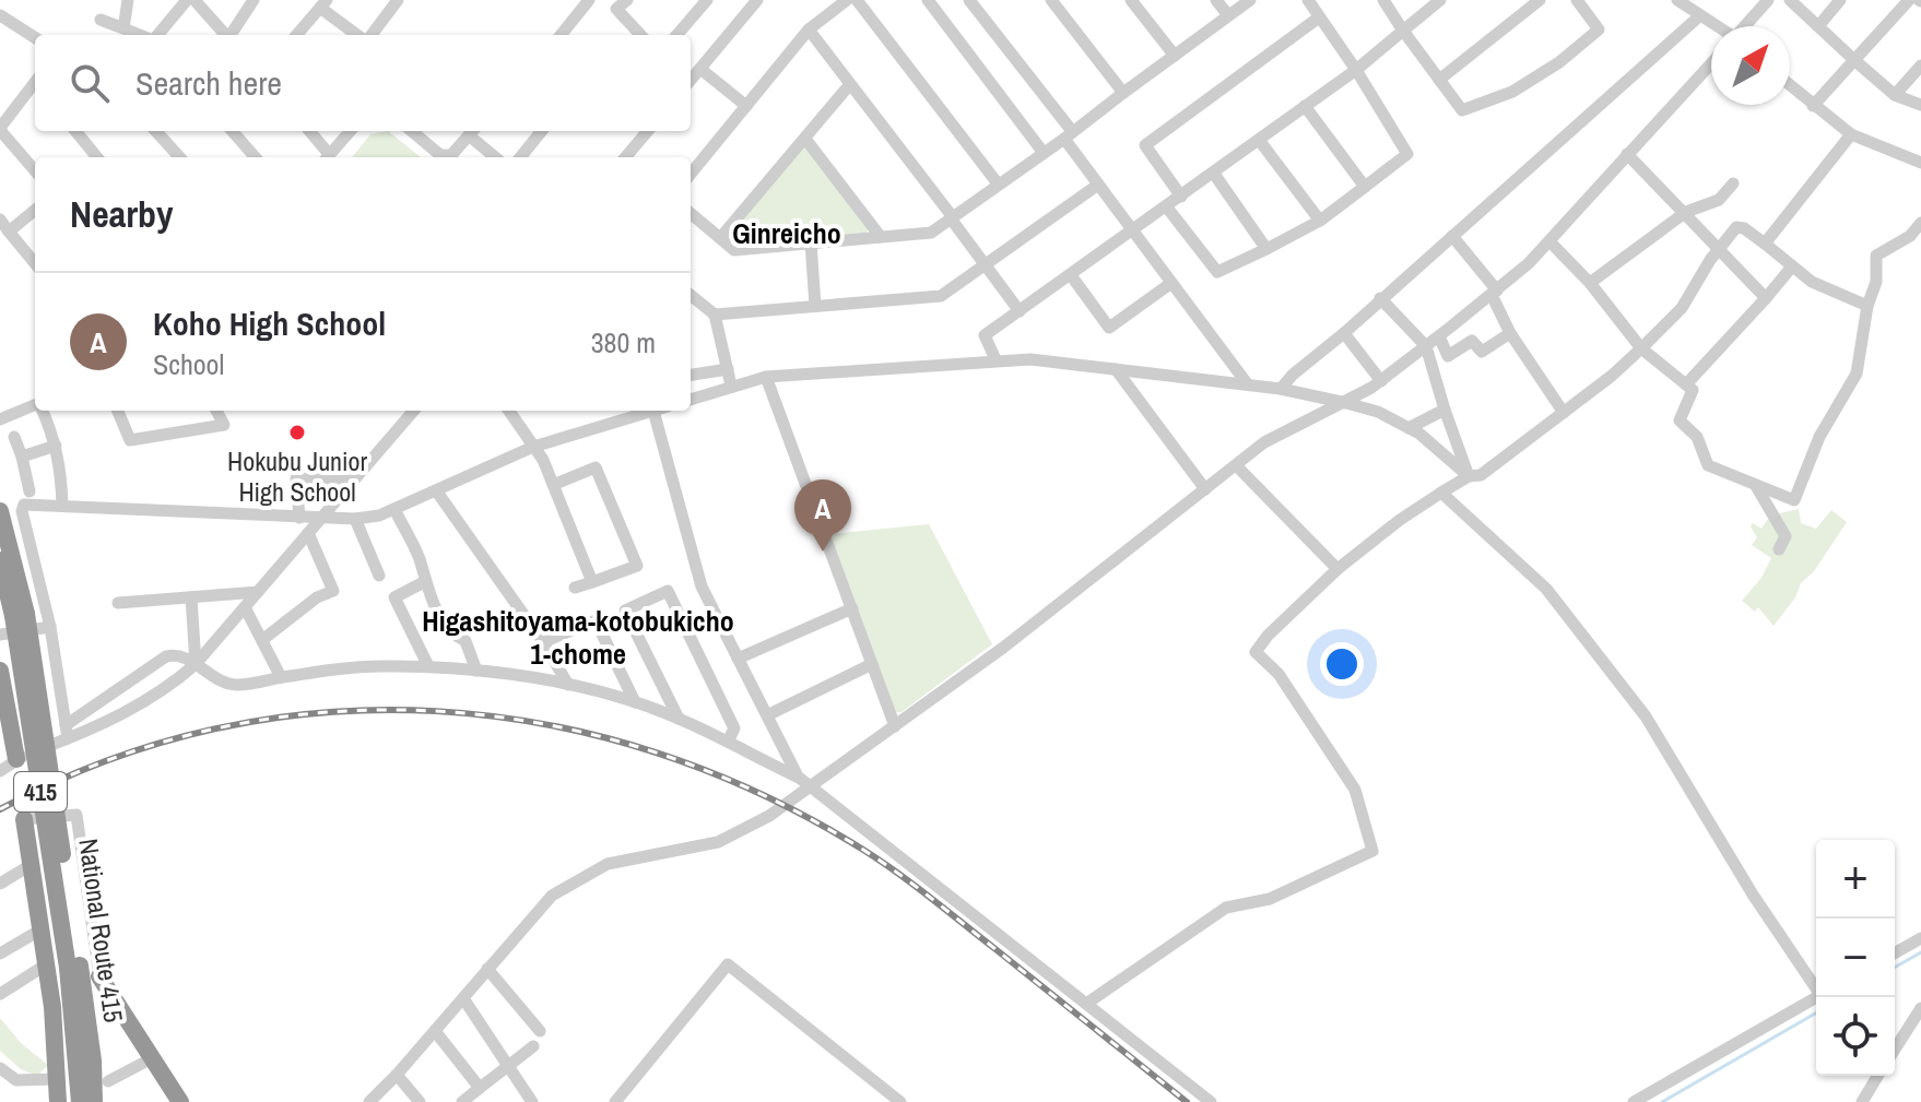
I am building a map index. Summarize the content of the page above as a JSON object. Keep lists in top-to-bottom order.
{
  "streets": {
    "highway": ["415", "National Route 415"]
  },
  "districts": ["Ginreicho", "Higashitoyama-kotobukicho 1-chome"],
  "places": ["Hokubu Junior High School"],
  "north": "top right",
  "page": {
    "search": "Search here",
    "heading": "Nearby",
    "list": [
      {
        "mark": "A",
        "name": "Koho High School",
        "note": "School",
        "value": "380 m"
      }
    ],
    "pins": "A",
    "map_buttons": ["+", "−"]
  }
}
